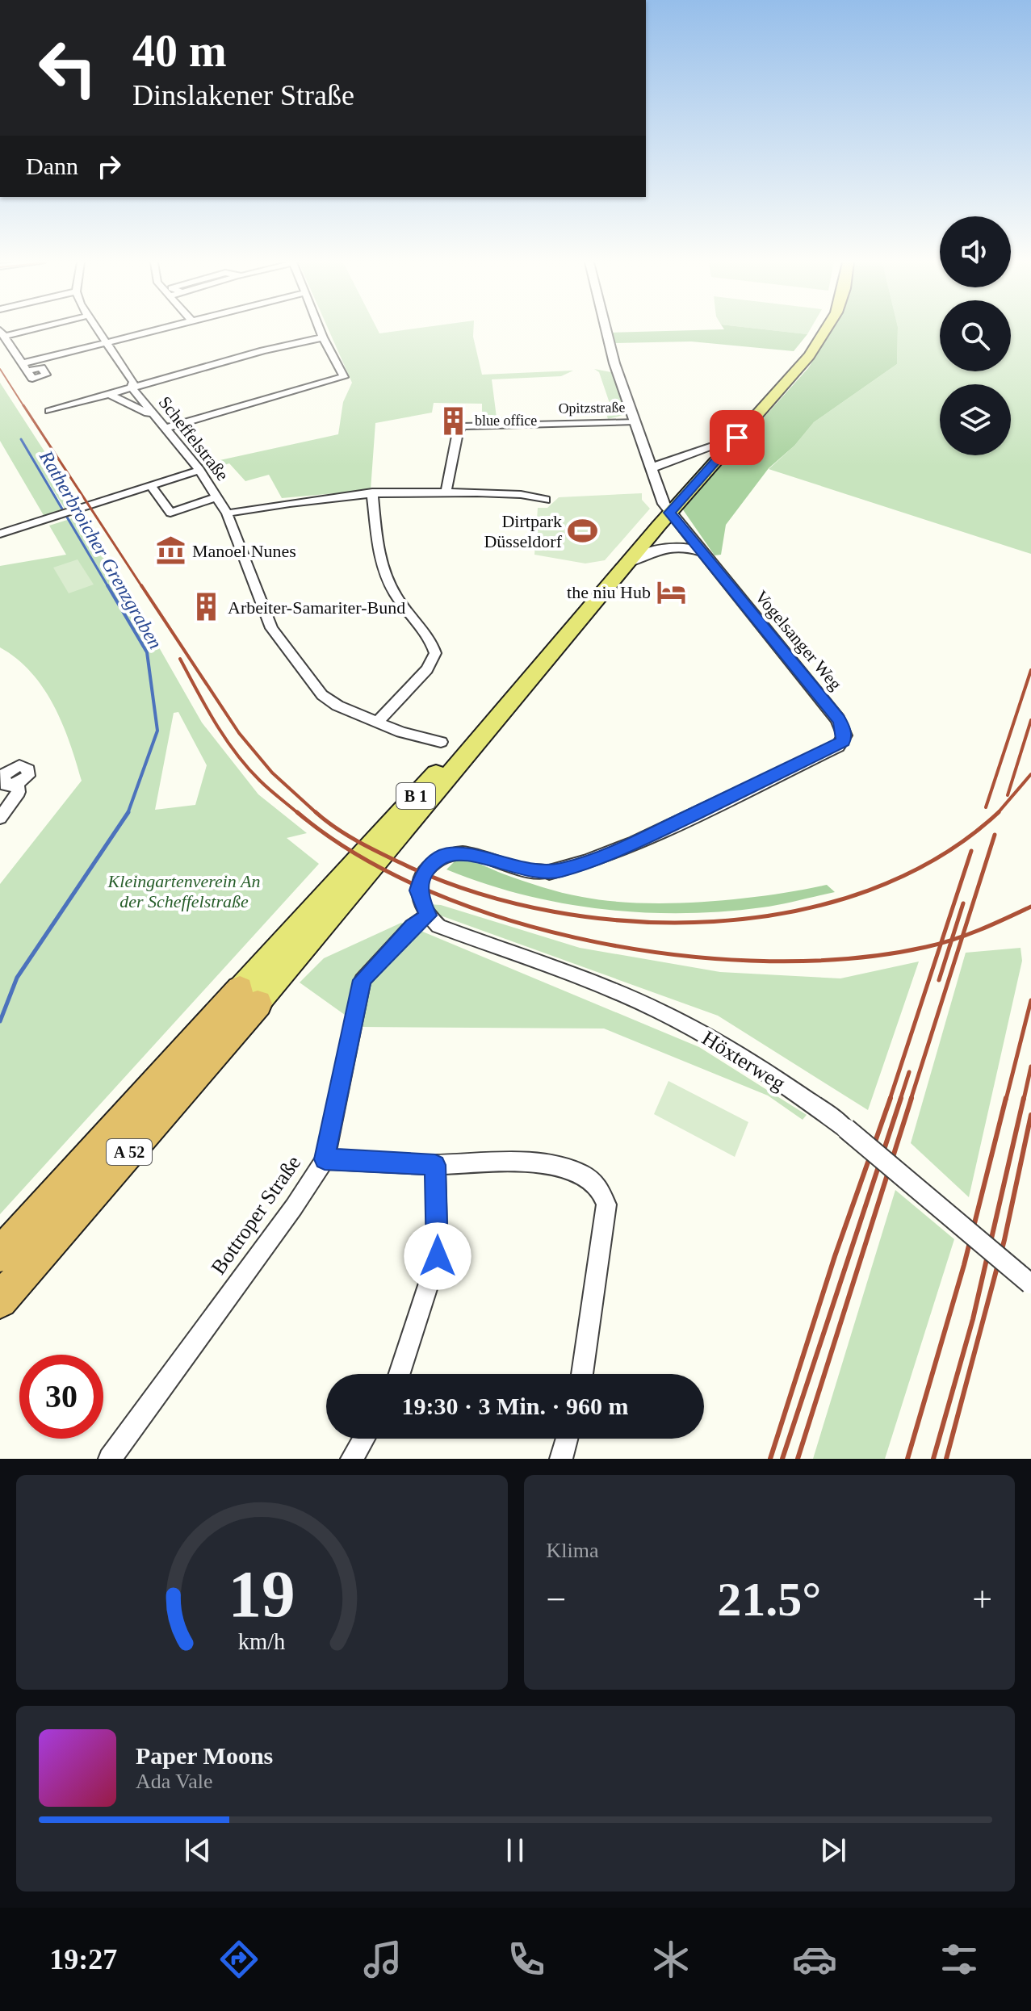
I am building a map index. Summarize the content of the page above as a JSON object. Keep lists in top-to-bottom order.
{
  "streets": {
    "highway": ["A 52"],
    "main road": ["B 1"],
    "street": [
      "Opitzstraße",
      "Scheffelstraße",
      "Vogelsanger Weg",
      "Höxterweg",
      "Bottroper Straße"
    ]
  },
  "crossings": [
    ["Opitzstraße", "Vogelsanger Weg"],
    ["Vogelsanger Weg", "B 1"],
    ["Vogelsanger Weg", "Höxterweg"],
    ["Vogelsanger Weg", "Bottroper Straße"],
    ["B 1", "A 52"],
    ["Höxterweg", "Bottroper Straße"]
  ],
  "water": ["Ratherbroicher Grenzgraben"],
  "parks": ["Kleingartenverein An der Scheffelstraße"],
  "places": {
    "building": ["blue office", "Arbeiter-Samariter-Bund"],
    "sports": ["Dirtpark Düsseldorf"],
    "museum": ["Manoel Nunes"],
    "hotel": ["the niu Hub"]
  },
  "page": {
    "turn": ["40 m", "Dinslakener Straße"],
    "then": "Dann",
    "limit": "30",
    "trip": "19:30 · 3 Min. · 960 m",
    "tile": "Klima",
    "heat": ["−", "21.5°", "+"],
    "song": ["Paper Moons", "Ada Vale"],
    "tabs": "19:27",
    "gauge": ["19", "km/h"]
  }
}
